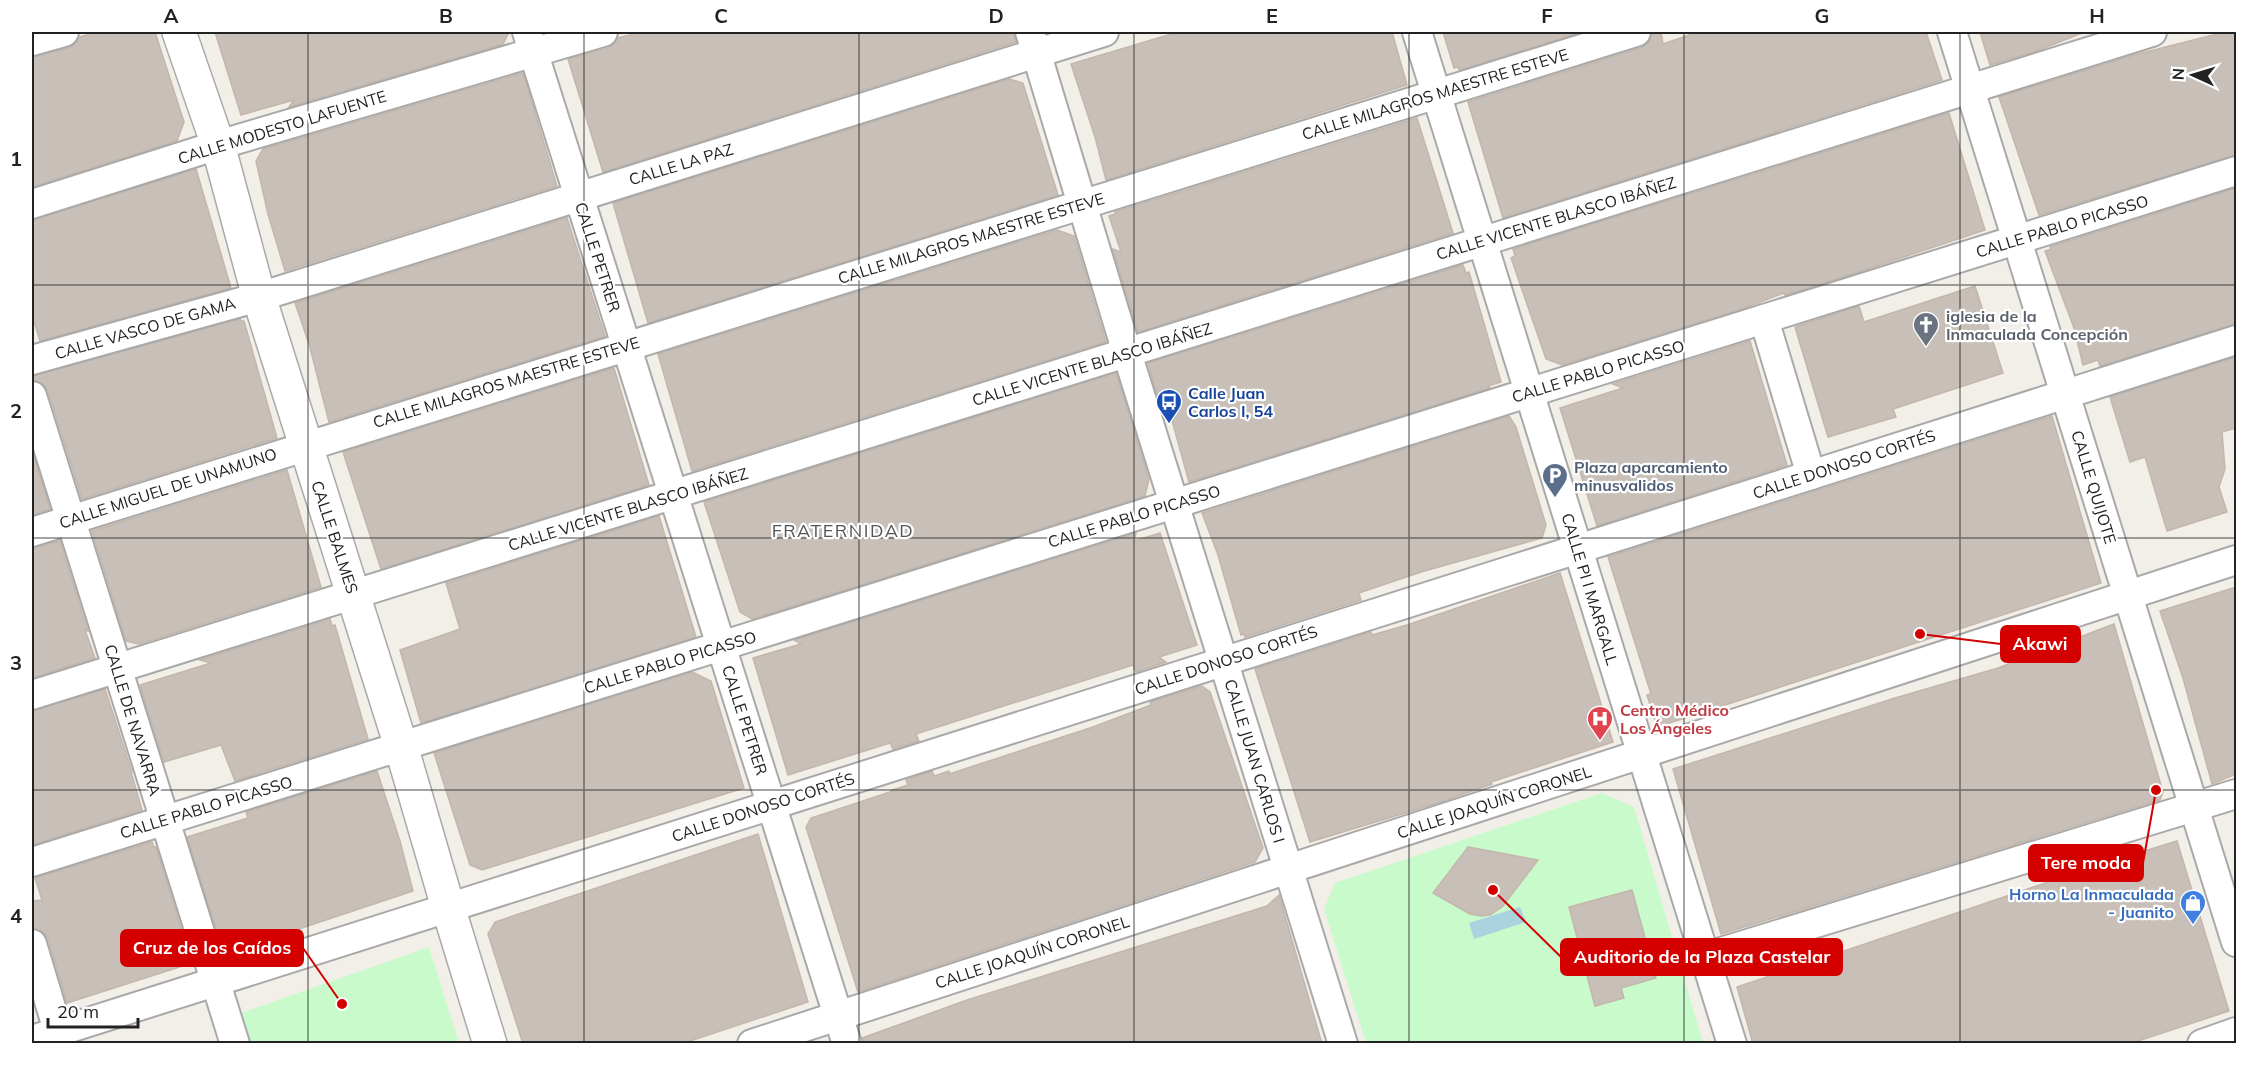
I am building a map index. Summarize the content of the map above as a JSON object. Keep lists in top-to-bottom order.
{
  "streets": {
    "street": [
      "CALLE MILAGROS MAESTRE ESTEVE",
      "CALLE MODESTO LAFUENTE",
      "CALLE LA PAZ",
      "CALLE VICENTE BLASCO IBÁÑEZ",
      "CALLE PABLO PICASSO",
      "CALLE PETRER",
      "CALLE VASCO DE GAMA",
      "CALLE DONOSO CORTÉS",
      "CALLE QUIJOTE",
      "CALLE MIGUEL DE UNAMUNO",
      "CALLE BALMES",
      "CALLE PI I MARGALL",
      "CALLE DE NAVARRA",
      "CALLE JUAN CARLOS I",
      "CALLE JOAQUÍN CORONEL"
    ]
  },
  "crossings": [
    ["CALLE MILAGROS MAESTRE ESTEVE", "CALLE PETRER"],
    ["CALLE MILAGROS MAESTRE ESTEVE", "CALLE MIGUEL DE UNAMUNO"],
    ["CALLE MILAGROS MAESTRE ESTEVE", "CALLE BALMES"],
    ["CALLE MILAGROS MAESTRE ESTEVE", "CALLE PI I MARGALL"],
    ["CALLE MILAGROS MAESTRE ESTEVE", "CALLE JUAN CARLOS I"],
    ["CALLE MODESTO LAFUENTE", "CALLE PETRER"],
    ["CALLE MODESTO LAFUENTE", "CALLE BALMES"],
    ["CALLE LA PAZ", "CALLE PETRER"],
    ["CALLE LA PAZ", "CALLE VASCO DE GAMA"],
    ["CALLE LA PAZ", "CALLE BALMES"],
    ["CALLE LA PAZ", "CALLE JUAN CARLOS I"],
    ["CALLE VICENTE BLASCO IBÁÑEZ", "CALLE PETRER"],
    ["CALLE VICENTE BLASCO IBÁÑEZ", "CALLE QUIJOTE"],
    ["CALLE VICENTE BLASCO IBÁÑEZ", "CALLE BALMES"],
    ["CALLE VICENTE BLASCO IBÁÑEZ", "CALLE PI I MARGALL"],
    ["CALLE VICENTE BLASCO IBÁÑEZ", "CALLE DE NAVARRA"],
    ["CALLE VICENTE BLASCO IBÁÑEZ", "CALLE JUAN CARLOS I"],
    ["CALLE PABLO PICASSO", "CALLE PETRER"],
    ["CALLE PABLO PICASSO", "CALLE QUIJOTE"],
    ["CALLE PABLO PICASSO", "CALLE BALMES"],
    ["CALLE PABLO PICASSO", "CALLE PI I MARGALL"],
    ["CALLE PABLO PICASSO", "CALLE DE NAVARRA"],
    ["CALLE PABLO PICASSO", "CALLE JUAN CARLOS I"],
    ["CALLE PETRER", "CALLE DONOSO CORTÉS"],
    ["CALLE PETRER", "CALLE JOAQUÍN CORONEL"],
    ["CALLE VASCO DE GAMA", "CALLE BALMES"],
    ["CALLE DONOSO CORTÉS", "CALLE QUIJOTE"],
    ["CALLE DONOSO CORTÉS", "CALLE BALMES"],
    ["CALLE DONOSO CORTÉS", "CALLE PI I MARGALL"],
    ["CALLE DONOSO CORTÉS", "CALLE DE NAVARRA"],
    ["CALLE DONOSO CORTÉS", "CALLE JUAN CARLOS I"],
    ["CALLE QUIJOTE", "CALLE JOAQUÍN CORONEL"],
    ["CALLE MIGUEL DE UNAMUNO", "CALLE BALMES"],
    ["CALLE MIGUEL DE UNAMUNO", "CALLE DE NAVARRA"],
    ["CALLE PI I MARGALL", "CALLE JOAQUÍN CORONEL"],
    ["CALLE JUAN CARLOS I", "CALLE JOAQUÍN CORONEL"]
  ],
  "districts": ["FRATERNIDAD"],
  "places": {
    "church": ["iglesia de la Inmaculada Concepción"],
    "bus stop": ["Calle Juan Carlos I, 54"],
    "parking": ["Plaza aparcamiento minusvalidos"],
    "other": [
      "Akawi",
      "Tere moda",
      "Auditorio de la Plaza Castelar",
      "Cruz de los Caídos"
    ],
    "hospital": ["Centro Médico Los Ángeles"],
    "shop": ["Horno La Inmaculada - Juanito"]
  },
  "scale_bar": "20 m",
  "north": "left",
  "grid": {
    "columns": [
      "A",
      "B",
      "C",
      "D",
      "E",
      "F",
      "G",
      "H"
    ],
    "rows": [
      "1",
      "2",
      "3",
      "4"
    ]
  }
}
